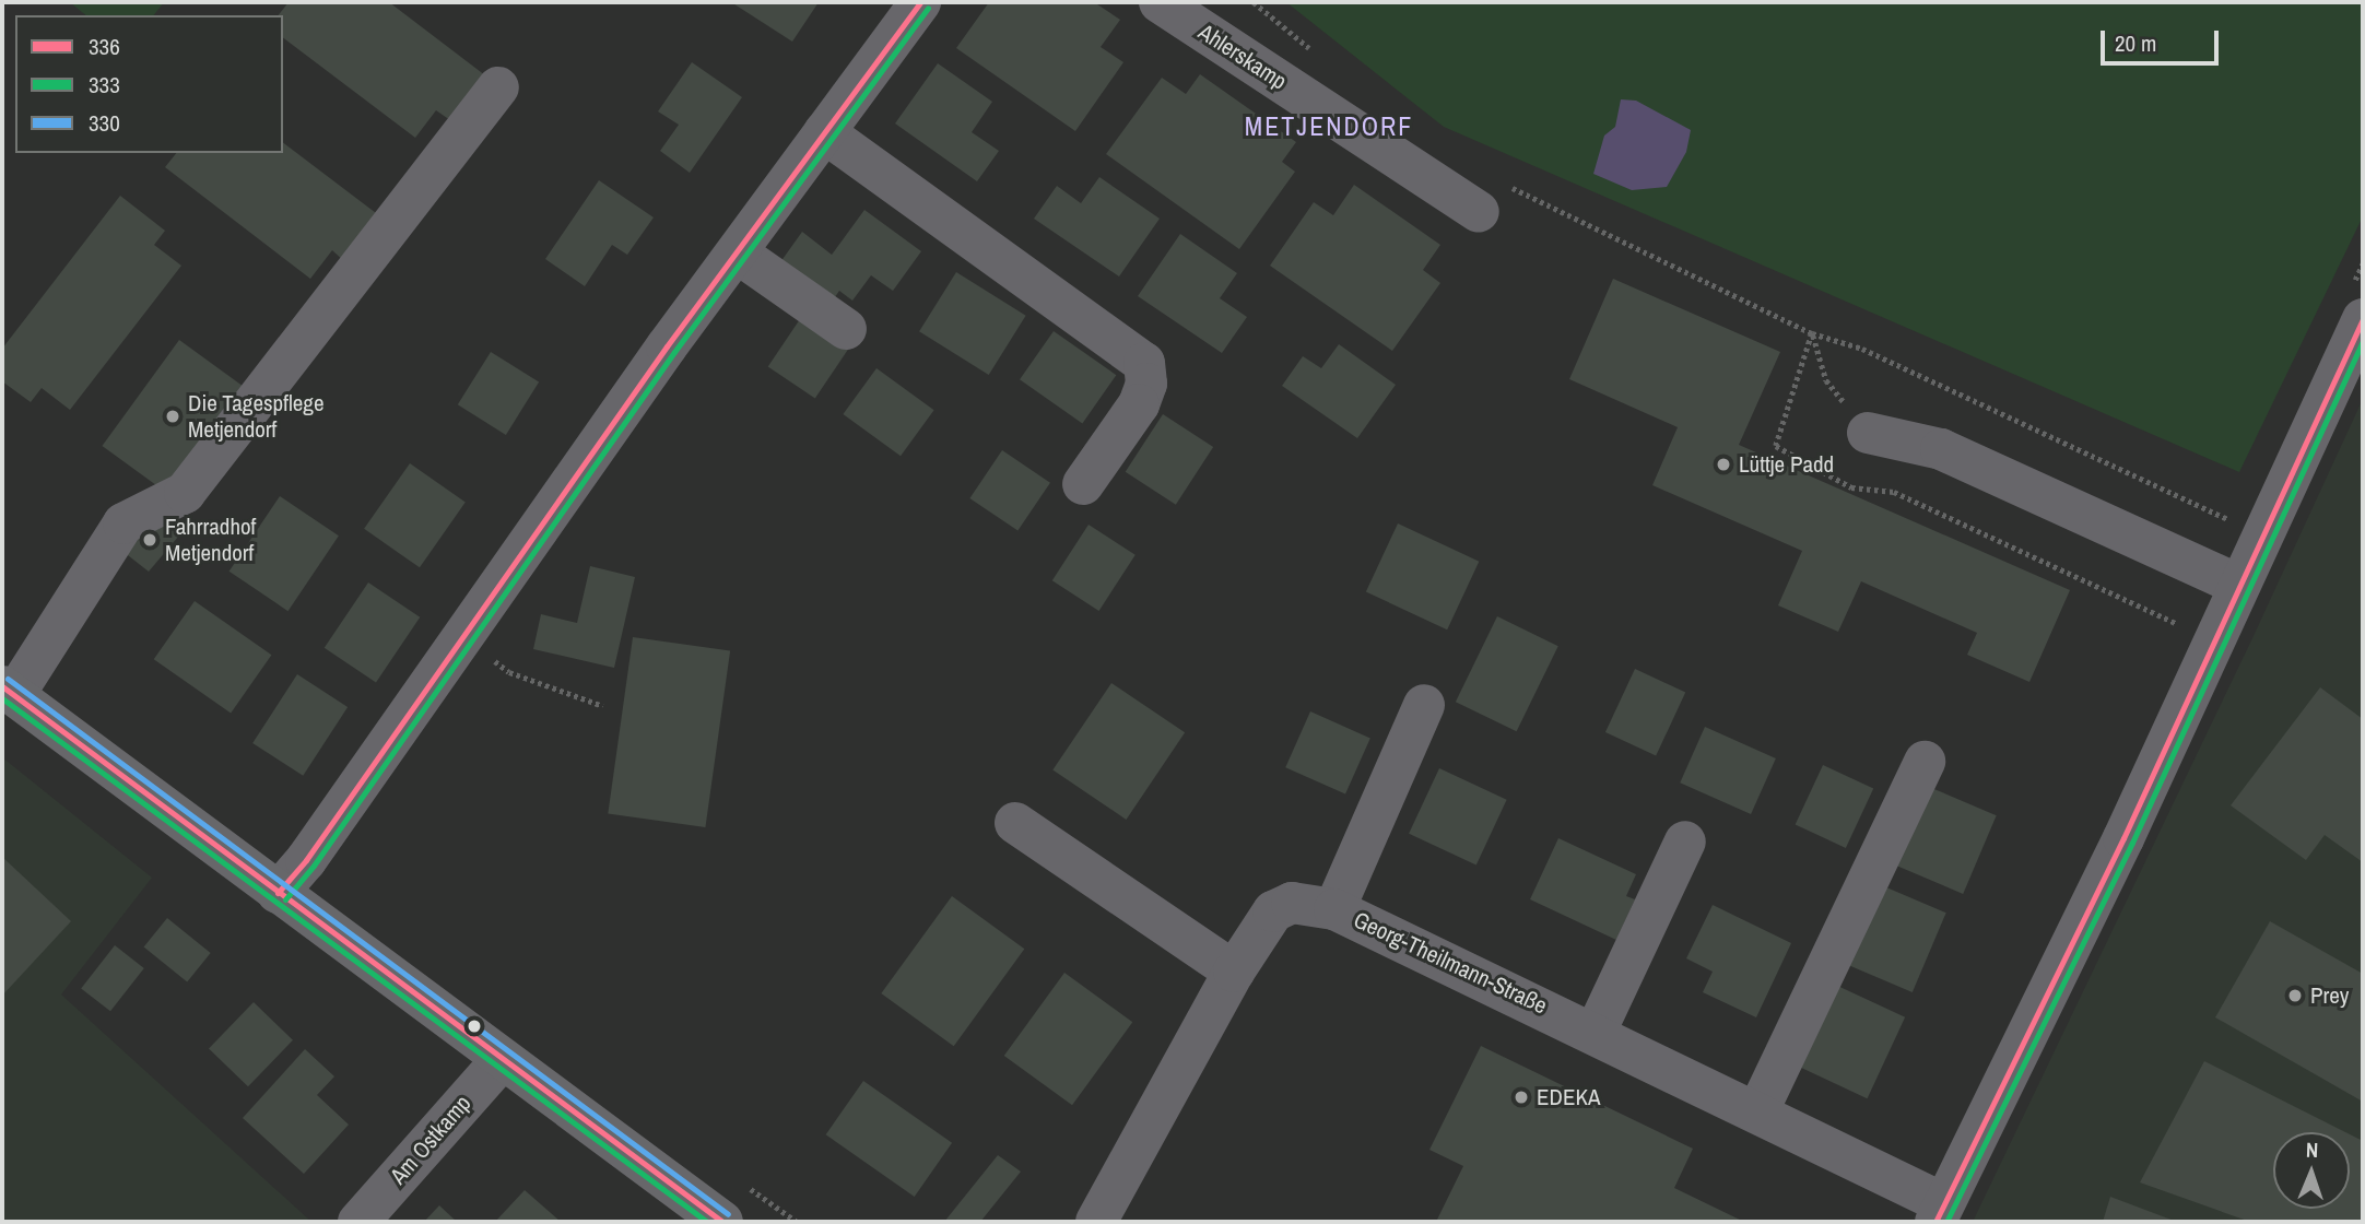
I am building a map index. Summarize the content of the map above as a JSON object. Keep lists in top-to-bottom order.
{
  "streets": {
    "street": ["Ahlerskamp", "Georg-Theilmann-Straße", "Am Ostkamp"]
  },
  "districts": ["METJENDORF"],
  "places": [
    "Die Tagespflege Metjendorf",
    "Lüttje Padd",
    "Fahrradhof Metjendorf",
    "Prey",
    "EDEKA"
  ],
  "lines": ["transit line 336", "transit line 333", "transit line 330"],
  "legend": ["336", "333", "330"],
  "scale_bar": "20 m",
  "north": "top"
}
